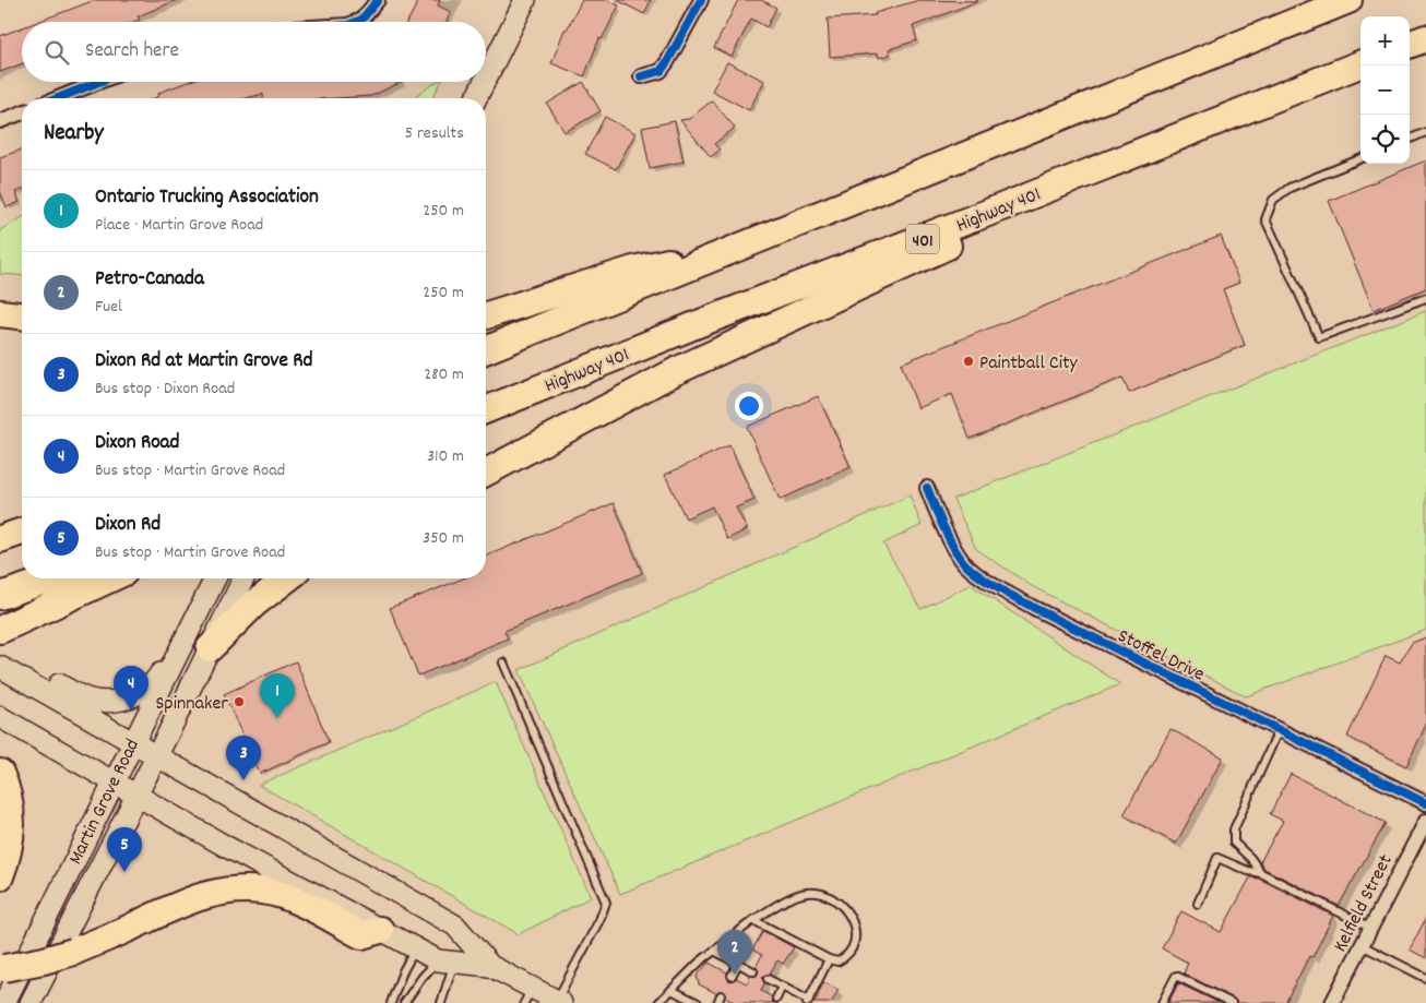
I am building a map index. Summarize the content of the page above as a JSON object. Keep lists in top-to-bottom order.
{
  "streets": {
    "highway": ["Highway 401", "401"],
    "main road": ["Martin Grove Road"],
    "street": ["Stoffel Drive", "Kelfield Street"]
  },
  "places": ["Paintball City", "Spinnaker"],
  "page": {
    "map_buttons": ["+", "−"],
    "search": "Search here",
    "heading": ["Nearby", "5 results"],
    "list": [
      {
        "mark": "1",
        "name": "Ontario Trucking Association",
        "note": "Place · Martin Grove Road",
        "value": "250 m"
      },
      {
        "mark": "2",
        "name": "Petro-Canada",
        "note": "Fuel",
        "value": "250 m"
      },
      {
        "mark": "3",
        "name": "Dixon Rd at Martin Grove Rd",
        "note": "Bus stop · Dixon Road",
        "value": "280 m"
      },
      {
        "mark": "4",
        "name": "Dixon Road",
        "note": "Bus stop · Martin Grove Road",
        "value": "310 m"
      },
      {
        "mark": "5",
        "name": "Dixon Rd",
        "note": "Bus stop · Martin Grove Road",
        "value": "350 m"
      }
    ],
    "pins": [
      "4",
      "1",
      "3",
      "5",
      "2"
    ]
  }
}
